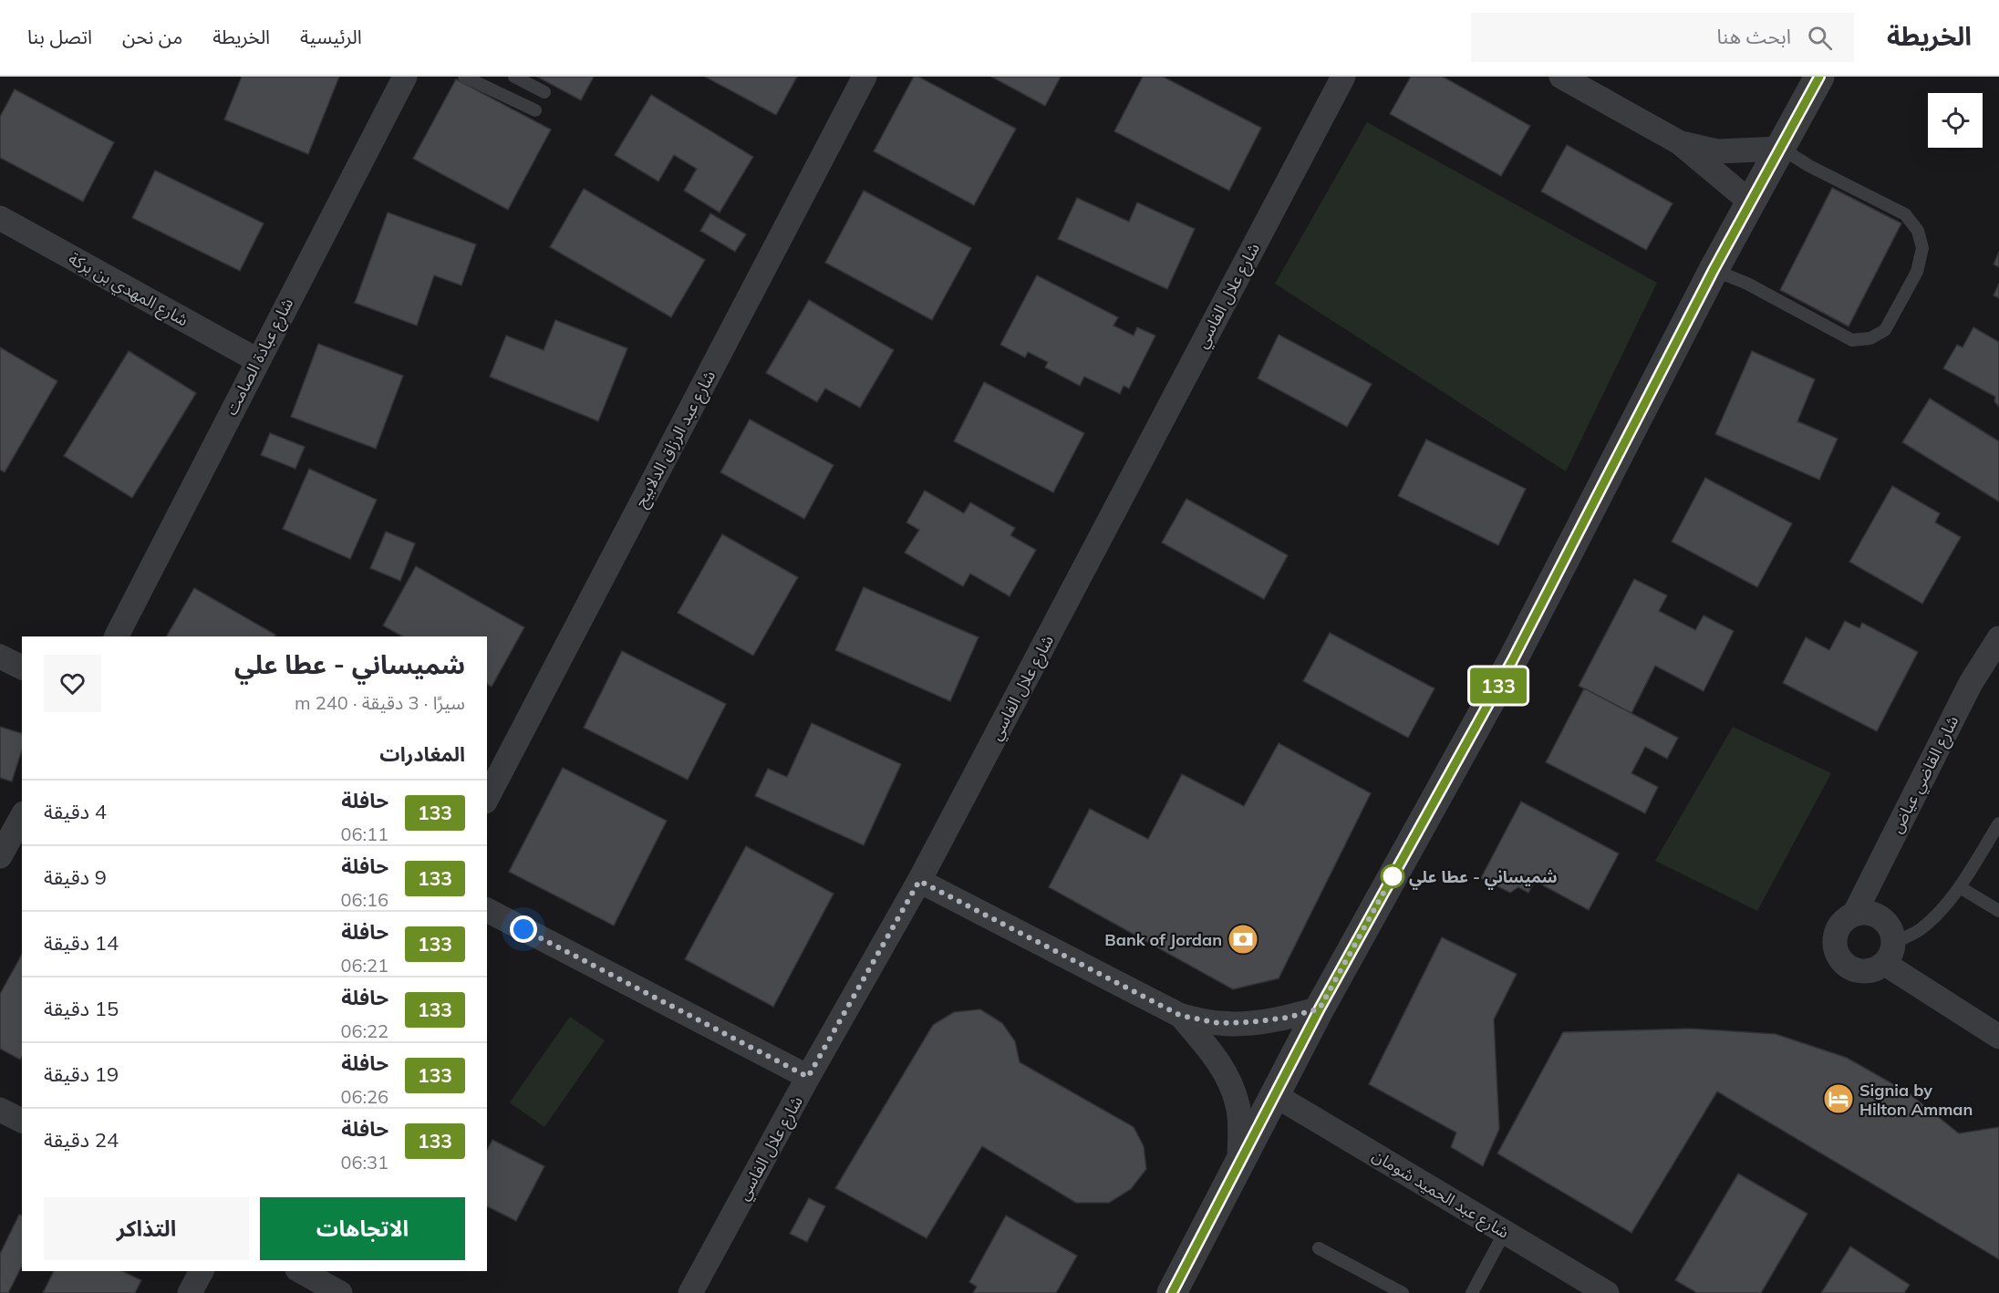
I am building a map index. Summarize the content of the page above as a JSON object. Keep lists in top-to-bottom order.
{
  "streets": {
    "street": [
      "شارع المهدي بن بركة",
      "شارع علال الفاسي",
      "شارع عبادة الصامت",
      "شارع عبد الرزاق الدلابيح",
      "شارع القاضي عياض",
      "شارع عبد الحميد شومان"
    ]
  },
  "crossings": [
    ["شارع المهدي بن بركة", "شارع عبادة الصامت"]
  ],
  "places": {
    "other": ["شميساني - عطا علي"],
    "bank": ["Bank of Jordan"],
    "hotel": ["Signia by Hilton Amman"]
  },
  "lines": ["bus line 133"],
  "page": {
    "header": "الخريطة",
    "search": "ابحث هنا",
    "nav": [
      "الرئيسية",
      "الخريطة",
      "من نحن",
      "اتصل بنا"
    ],
    "on_map": "133",
    "heading": [
      ["شميساني - عطا علي", "سيرًا · 3 دقيقة · 240 m"],
      "المغادرات"
    ],
    "list": [
      {
        "mark": "133",
        "name": "حافلة",
        "note": "06:11",
        "value": "4 دقيقة"
      },
      {
        "mark": "133",
        "name": "حافلة",
        "note": "06:16",
        "value": "9 دقيقة"
      },
      {
        "mark": "133",
        "name": "حافلة",
        "note": "06:21",
        "value": "14 دقيقة"
      },
      {
        "mark": "133",
        "name": "حافلة",
        "note": "06:22",
        "value": "15 دقيقة"
      },
      {
        "mark": "133",
        "name": "حافلة",
        "note": "06:26",
        "value": "19 دقيقة"
      },
      {
        "mark": "133",
        "name": "حافلة",
        "note": "06:31",
        "value": "24 دقيقة"
      }
    ],
    "buttons": ["الاتجاهات", "التذاكر"]
  }
}
